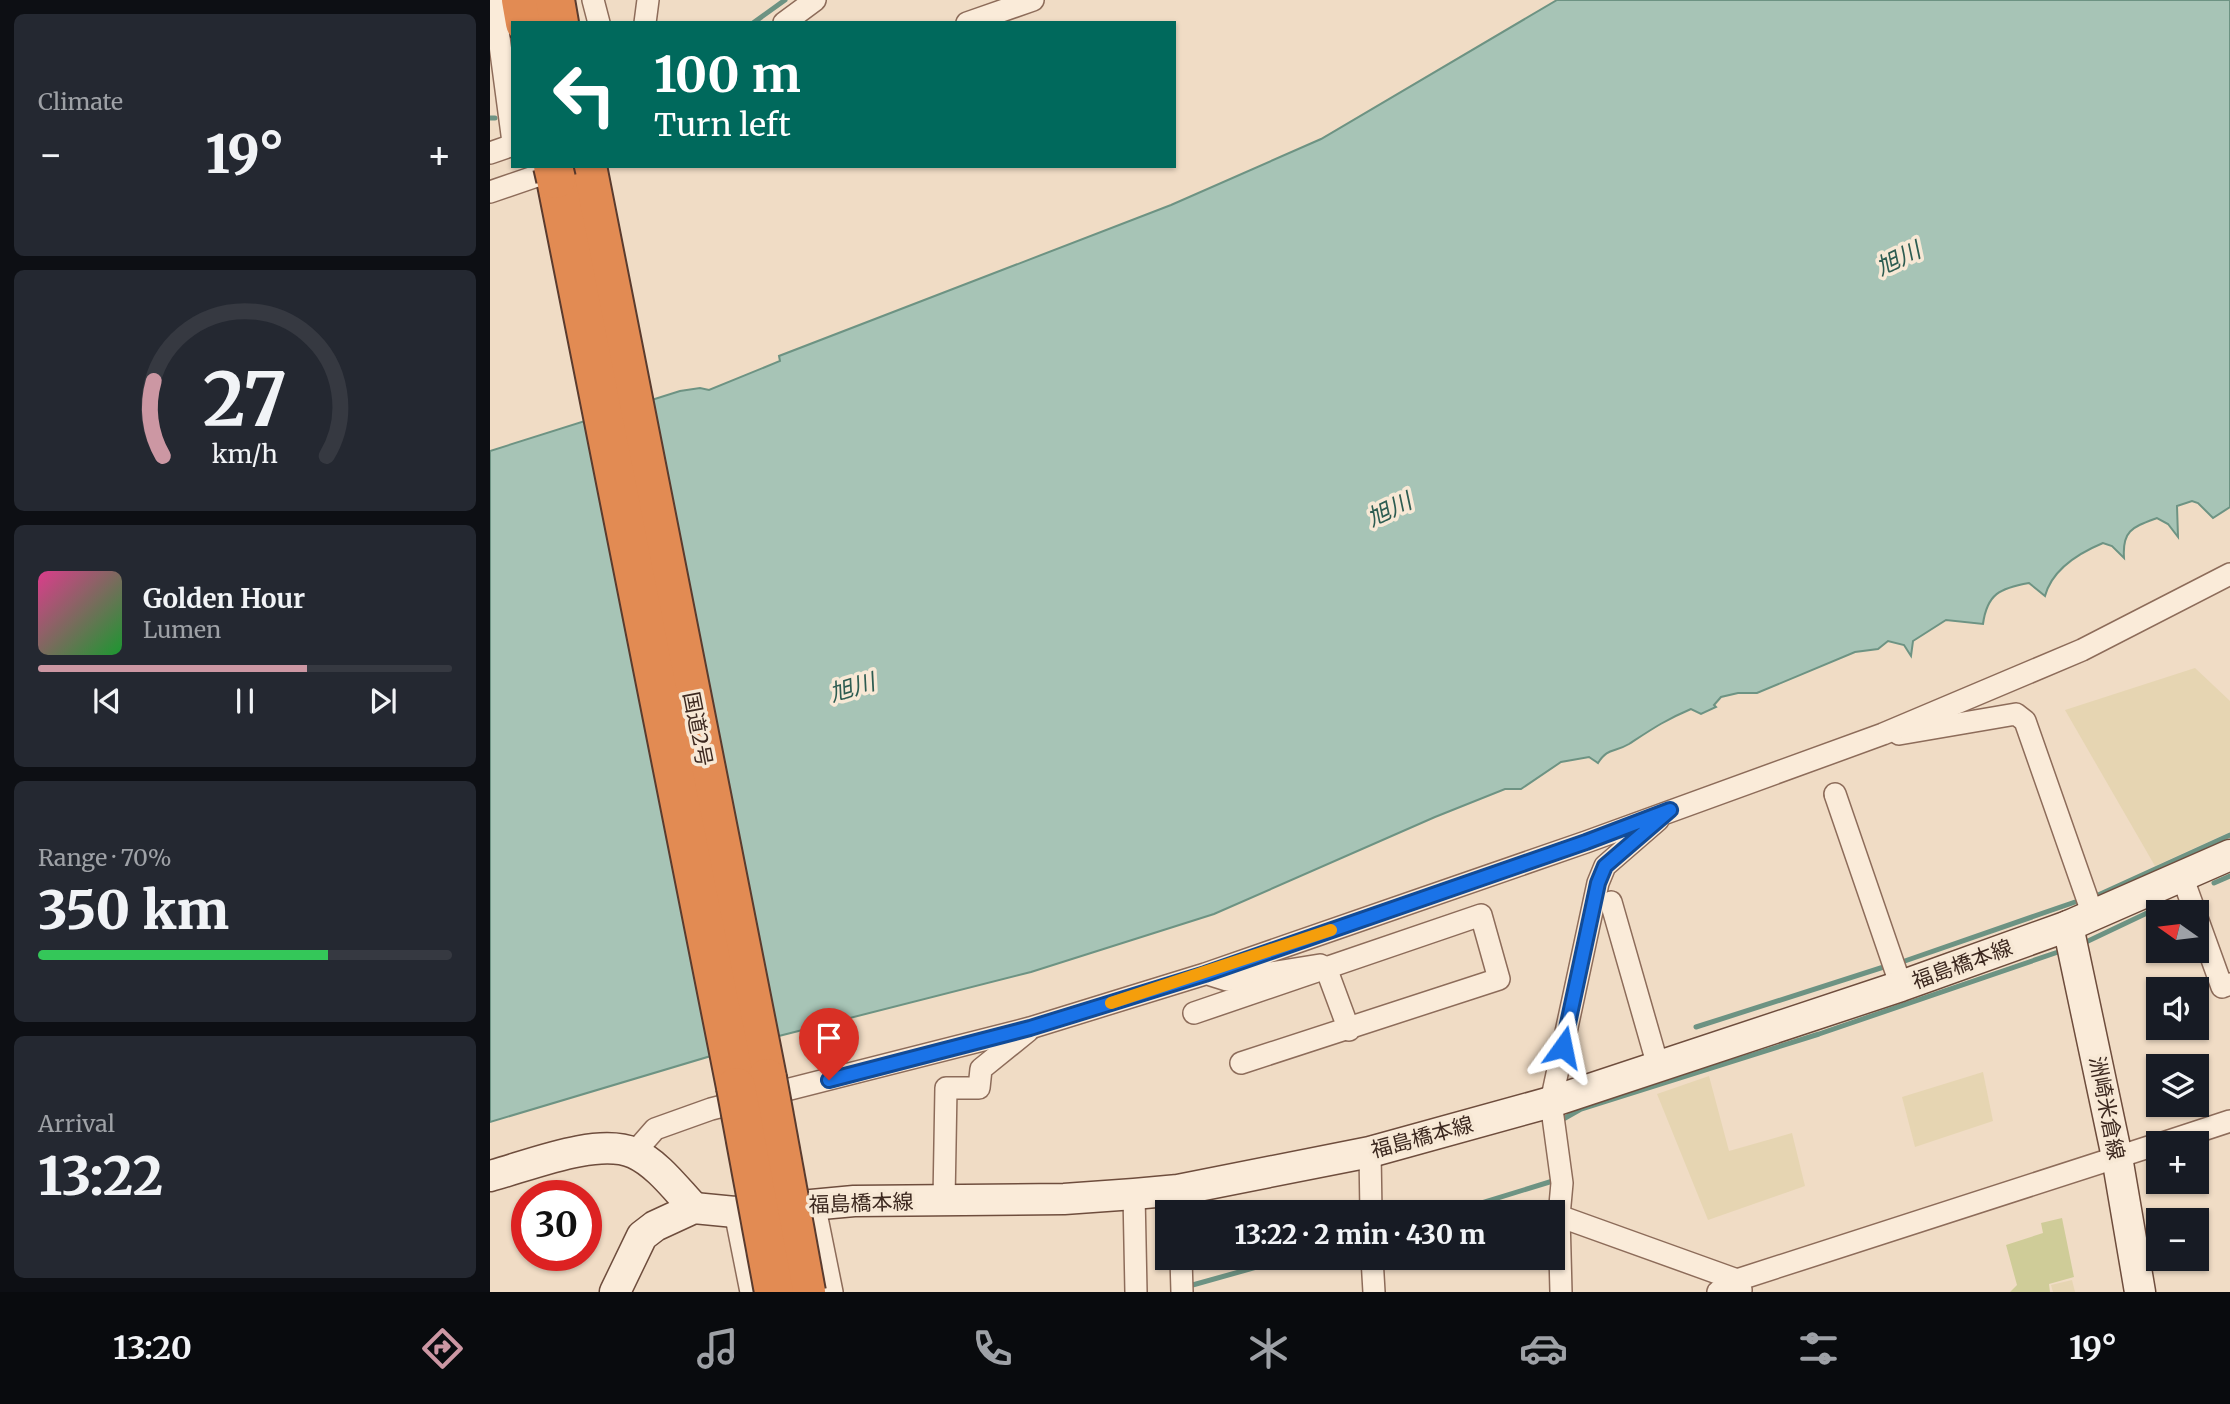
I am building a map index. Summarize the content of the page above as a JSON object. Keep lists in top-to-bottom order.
{
  "streets": {
    "highway": ["国道2号"],
    "main road": ["福島橋本線", "洲崎米倉線"]
  },
  "crossings": [
    ["福島橋本線", "洲崎米倉線"]
  ],
  "water": ["旭川"],
  "north": "left",
  "page": {
    "tile": [
      "Climate",
      ["Range · 70%", "350 km"],
      ["Arrival", "13:22"]
    ],
    "turn": ["100 m", "Turn left"],
    "heat": ["−", "19°", "+"],
    "song": ["Golden Hour", "Lumen"],
    "map_buttons": ["+", "−"],
    "limit": "30",
    "trip": "13:22 · 2 min · 430 m",
    "tabs": ["13:20", "19°"],
    "gauge": ["27", "km/h"]
  }
}
